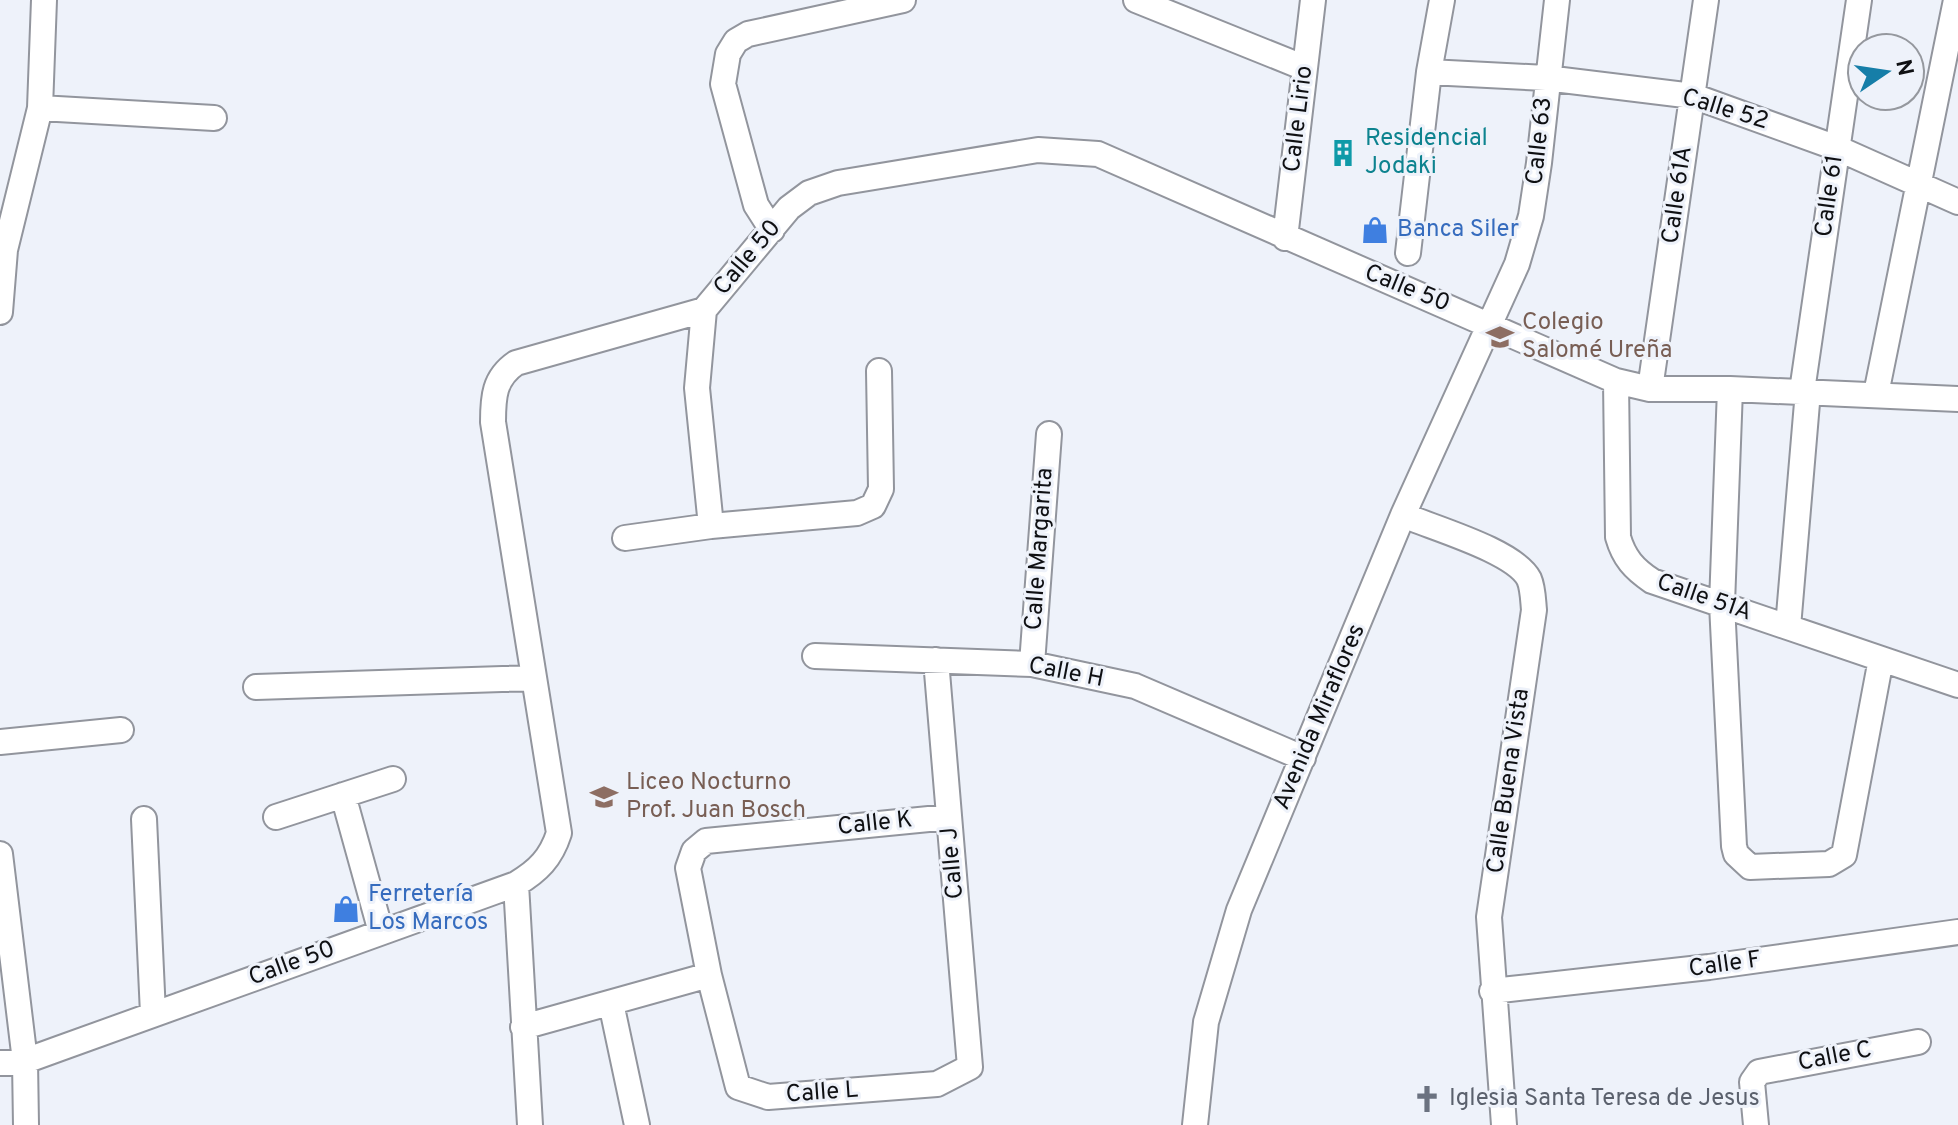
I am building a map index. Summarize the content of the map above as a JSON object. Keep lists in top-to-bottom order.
{
  "streets": {
    "street": [
      "Calle 52",
      "Calle Lirio",
      "Calle 63",
      "Calle 61A",
      "Calle 61",
      "Calle 50",
      "Calle Margarita",
      "Calle 51A",
      "Calle H",
      "Avenida Miraflores",
      "Calle Buena Vista",
      "Calle K",
      "Calle J",
      "Calle F",
      "Calle C",
      "Calle L"
    ]
  },
  "crossings": [
    ["Calle 52", "Calle 63"],
    ["Calle 52", "Calle 61A"],
    ["Calle 52", "Calle 61"],
    ["Calle Lirio", "Calle 50"],
    ["Calle 63", "Calle 50"],
    ["Calle 63", "Avenida Miraflores"],
    ["Calle 61A", "Calle 50"],
    ["Calle 61", "Calle 50"],
    ["Calle 61", "Calle 51A"],
    ["Calle 50", "Calle 51A"],
    ["Calle 50", "Avenida Miraflores"],
    ["Calle Margarita", "Calle H"],
    ["Calle H", "Avenida Miraflores"],
    ["Calle H", "Calle J"],
    ["Avenida Miraflores", "Calle Buena Vista"],
    ["Calle Buena Vista", "Calle F"],
    ["Calle K", "Calle J"],
    ["Calle K", "Calle L"],
    ["Calle J", "Calle L"]
  ],
  "places": {
    "building": ["Residencial Jodaki"],
    "shop": ["Banca Siler", "Ferretería Los Marcos"],
    "school or university": ["Colegio Salomé Ureña", "Liceo Nocturno Prof. Juan Bosch"],
    "church": ["Iglesia Santa Teresa de Jesus"]
  },
  "north": "right"
}
